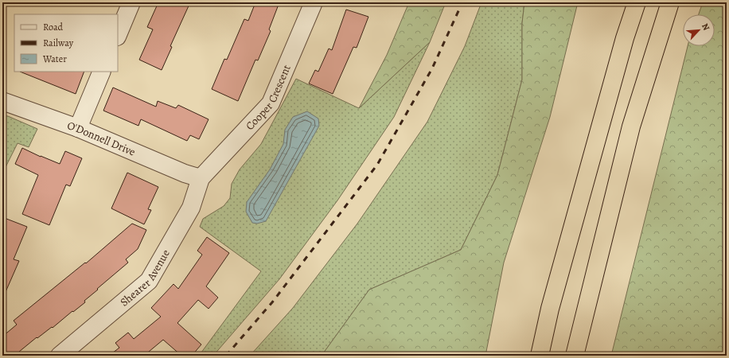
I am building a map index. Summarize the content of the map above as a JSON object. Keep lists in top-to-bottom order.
{
  "streets": {
    "street": ["Cooper Crescent", "O'Donnell Drive", "Shearer Avenue"]
  },
  "crossings": [
    ["Cooper Crescent", "O'Donnell Drive"],
    ["Cooper Crescent", "Shearer Avenue"],
    ["O'Donnell Drive", "Shearer Avenue"]
  ],
  "legend": ["Road", "Railway", "Water"],
  "north": "top right"
}
